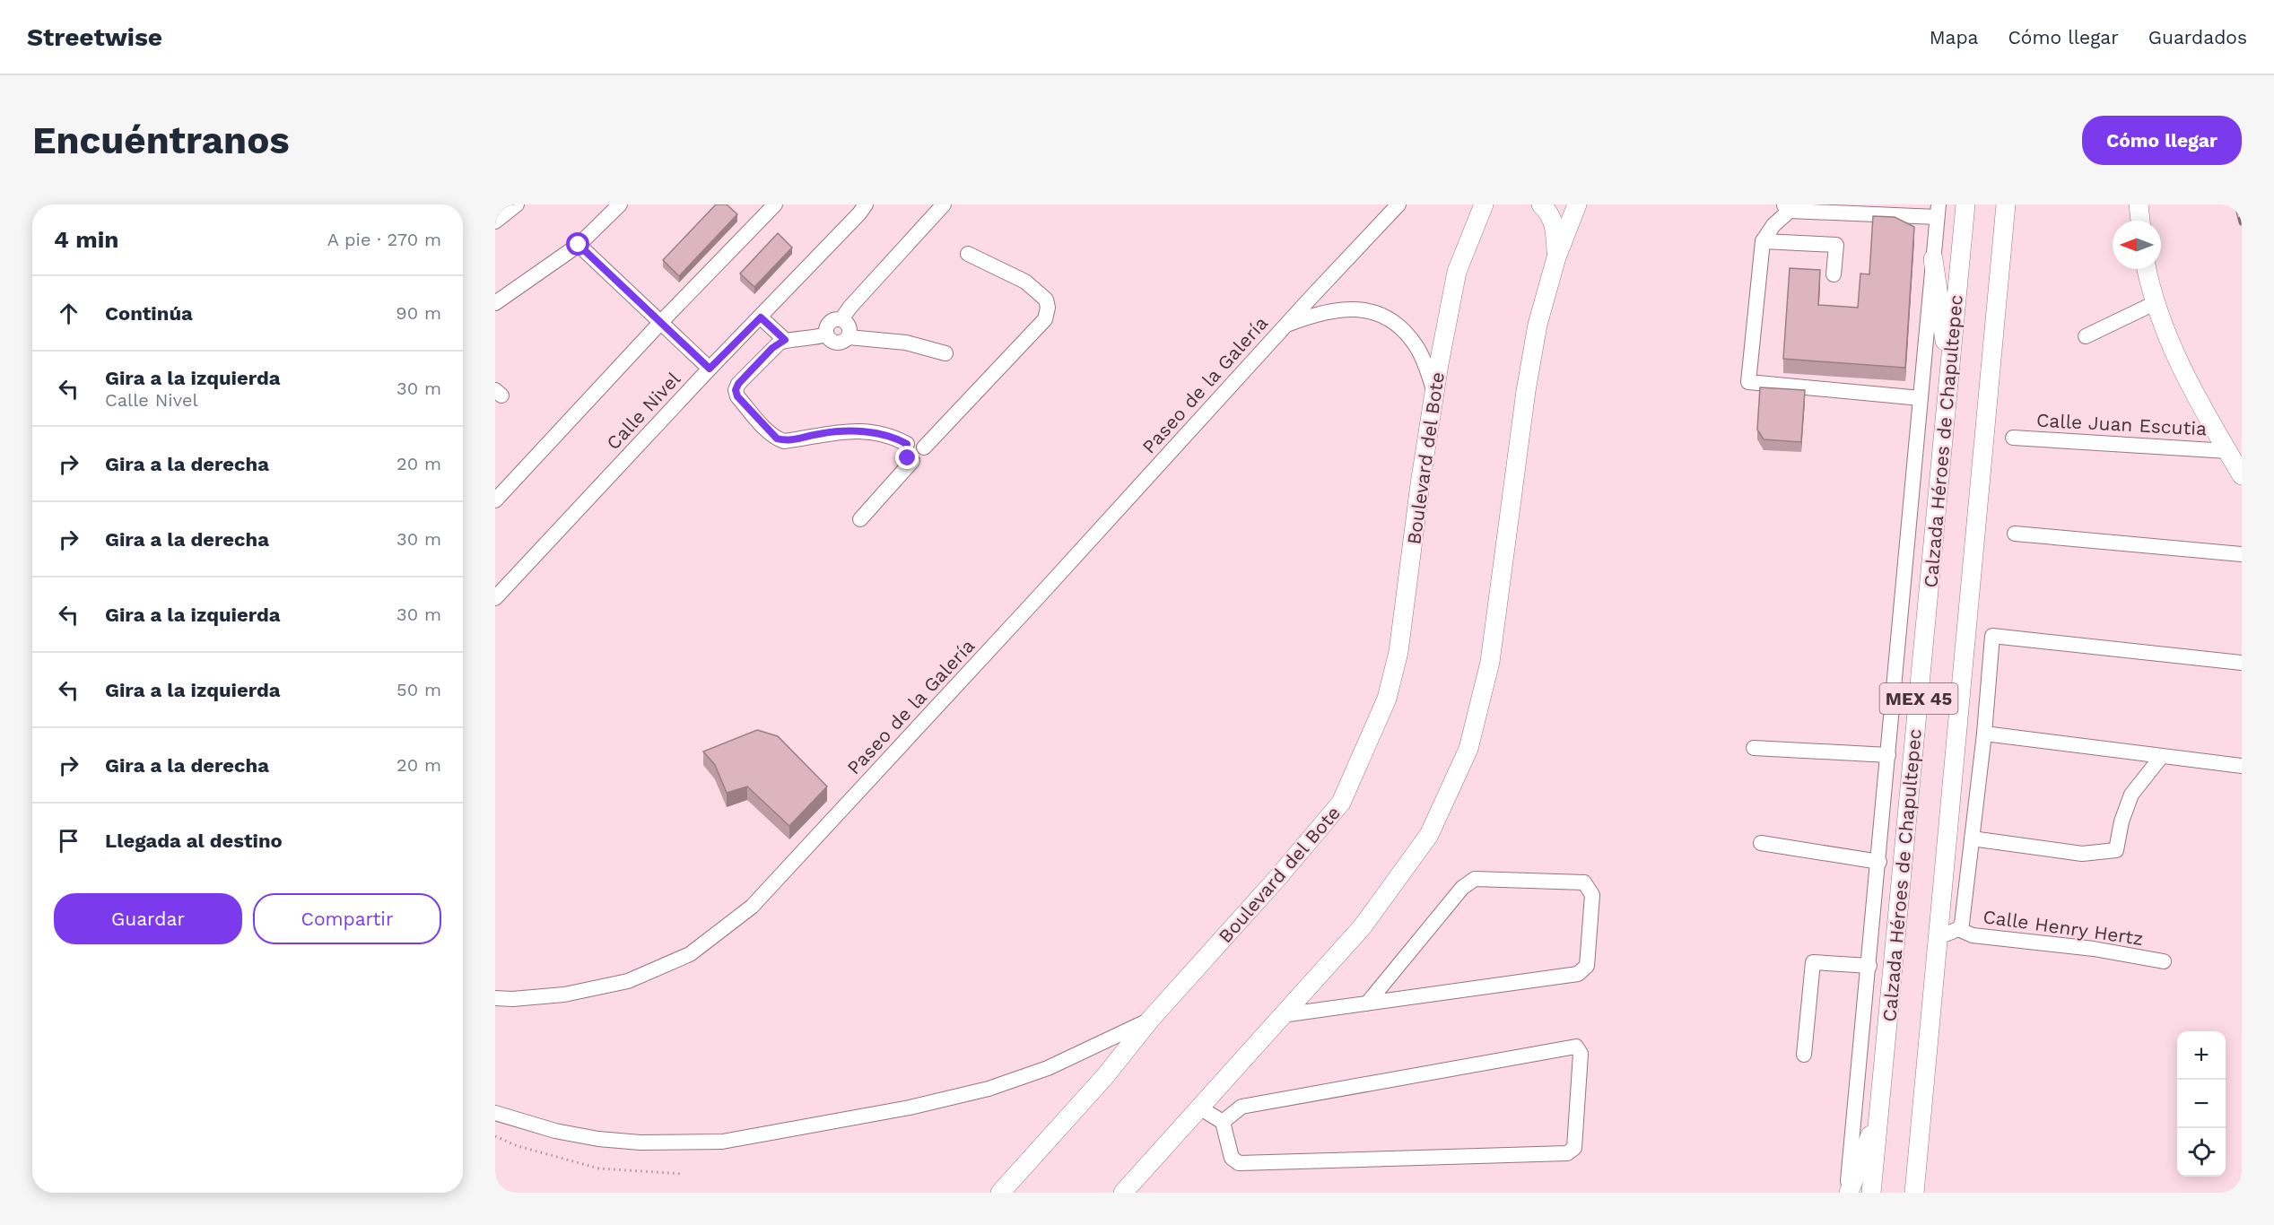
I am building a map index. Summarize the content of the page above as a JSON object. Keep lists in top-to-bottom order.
{
  "streets": {
    "main road": ["Calzada Héroes de Chapultepec", "Boulevard del Bote", "MEX 45"],
    "street": [
      "Paseo de la Galería",
      "Calle Nivel",
      "Calle Juan Escutia",
      "Calle Henry Hertz"
    ]
  },
  "north": "left",
  "page": {
    "header": "Streetwise",
    "nav": ["Mapa", "Cómo llegar", "Guardados"],
    "buttons": [
      "Cómo llegar",
      ["Guardar", "Compartir"]
    ],
    "title": "Encuéntranos",
    "heading": ["4 min", "A pie · 270 m"],
    "list": [
      ["Continúa", "90 m"],
      ["Gira a la izquierda", "Calle Nivel", "30 m"],
      ["Gira a la derecha", "20 m"],
      ["Gira a la derecha", "30 m"],
      ["Gira a la izquierda", "30 m"],
      ["Gira a la izquierda", "50 m"],
      ["Gira a la derecha", "20 m"],
      "Llegada al destino"
    ],
    "map_buttons": ["+", "−"]
  }
}
